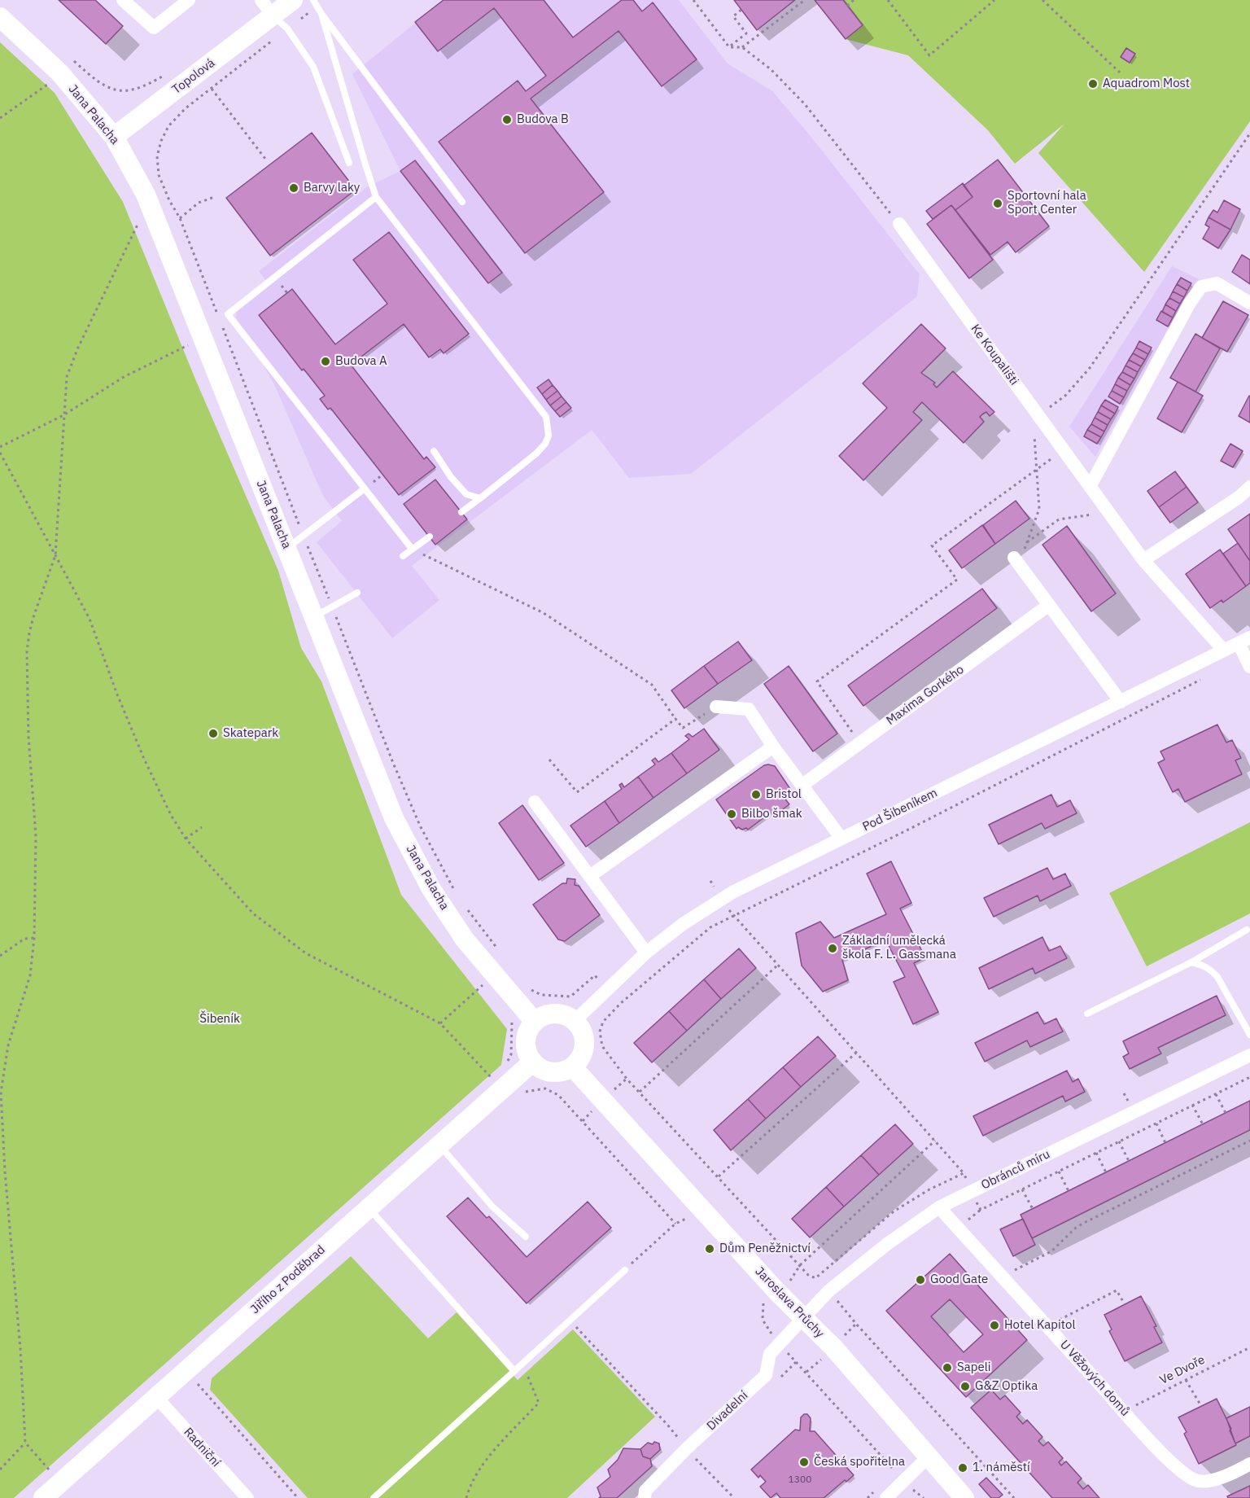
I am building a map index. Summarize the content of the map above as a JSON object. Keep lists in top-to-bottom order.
{
  "streets": {
    "street": [
      "Topolová",
      "Jana Palacha",
      "Ke Koupališti",
      "Maxima Gorkého",
      "Pod Šibeníkem",
      "Obránců míru",
      "Jiřího z Poděbrad",
      "Jaroslava Průchy",
      "U Věžových domů",
      "Divadelní",
      "Radniční"
    ],
    "path": ["Ve Dvoře"]
  },
  "crossings": [
    ["Topolová", "Jana Palacha"],
    ["Jana Palacha", "Pod Šibeníkem"],
    ["Jana Palacha", "Jiřího z Poděbrad"],
    ["Jana Palacha", "Jaroslava Průchy"],
    ["Ke Koupališti", "Pod Šibeníkem"],
    ["Pod Šibeníkem", "Jiřího z Poděbrad"],
    ["Pod Šibeníkem", "Jaroslava Průchy"],
    ["Obránců míru", "Jaroslava Průchy"],
    ["Obránců míru", "U Věžových domů"],
    ["Obránců míru", "Divadelní"],
    ["Jiřího z Poděbrad", "Jaroslava Průchy"],
    ["Jiřího z Poděbrad", "Radniční"],
    ["Jaroslava Průchy", "Divadelní"],
    ["Ve Dvoře", "U Věžových domů"]
  ],
  "parks": ["Šibeník"],
  "places": [
    "Aquadrom Most",
    "Budova B",
    "Barvy laky",
    "Sportovní hala Sport Center",
    "Budova A",
    "Skatepark",
    "Bristol",
    "Bilbo šmak",
    "Základní umělecká škola F. L. Gassmana",
    "Dům Peněžnictví",
    "Good Gate",
    "Hotel Kapitol",
    "Sapeli",
    "G&Z Optika",
    "Česká spořitelna",
    "1. náměstí"
  ],
  "house_numbers": ["1300"]
}
